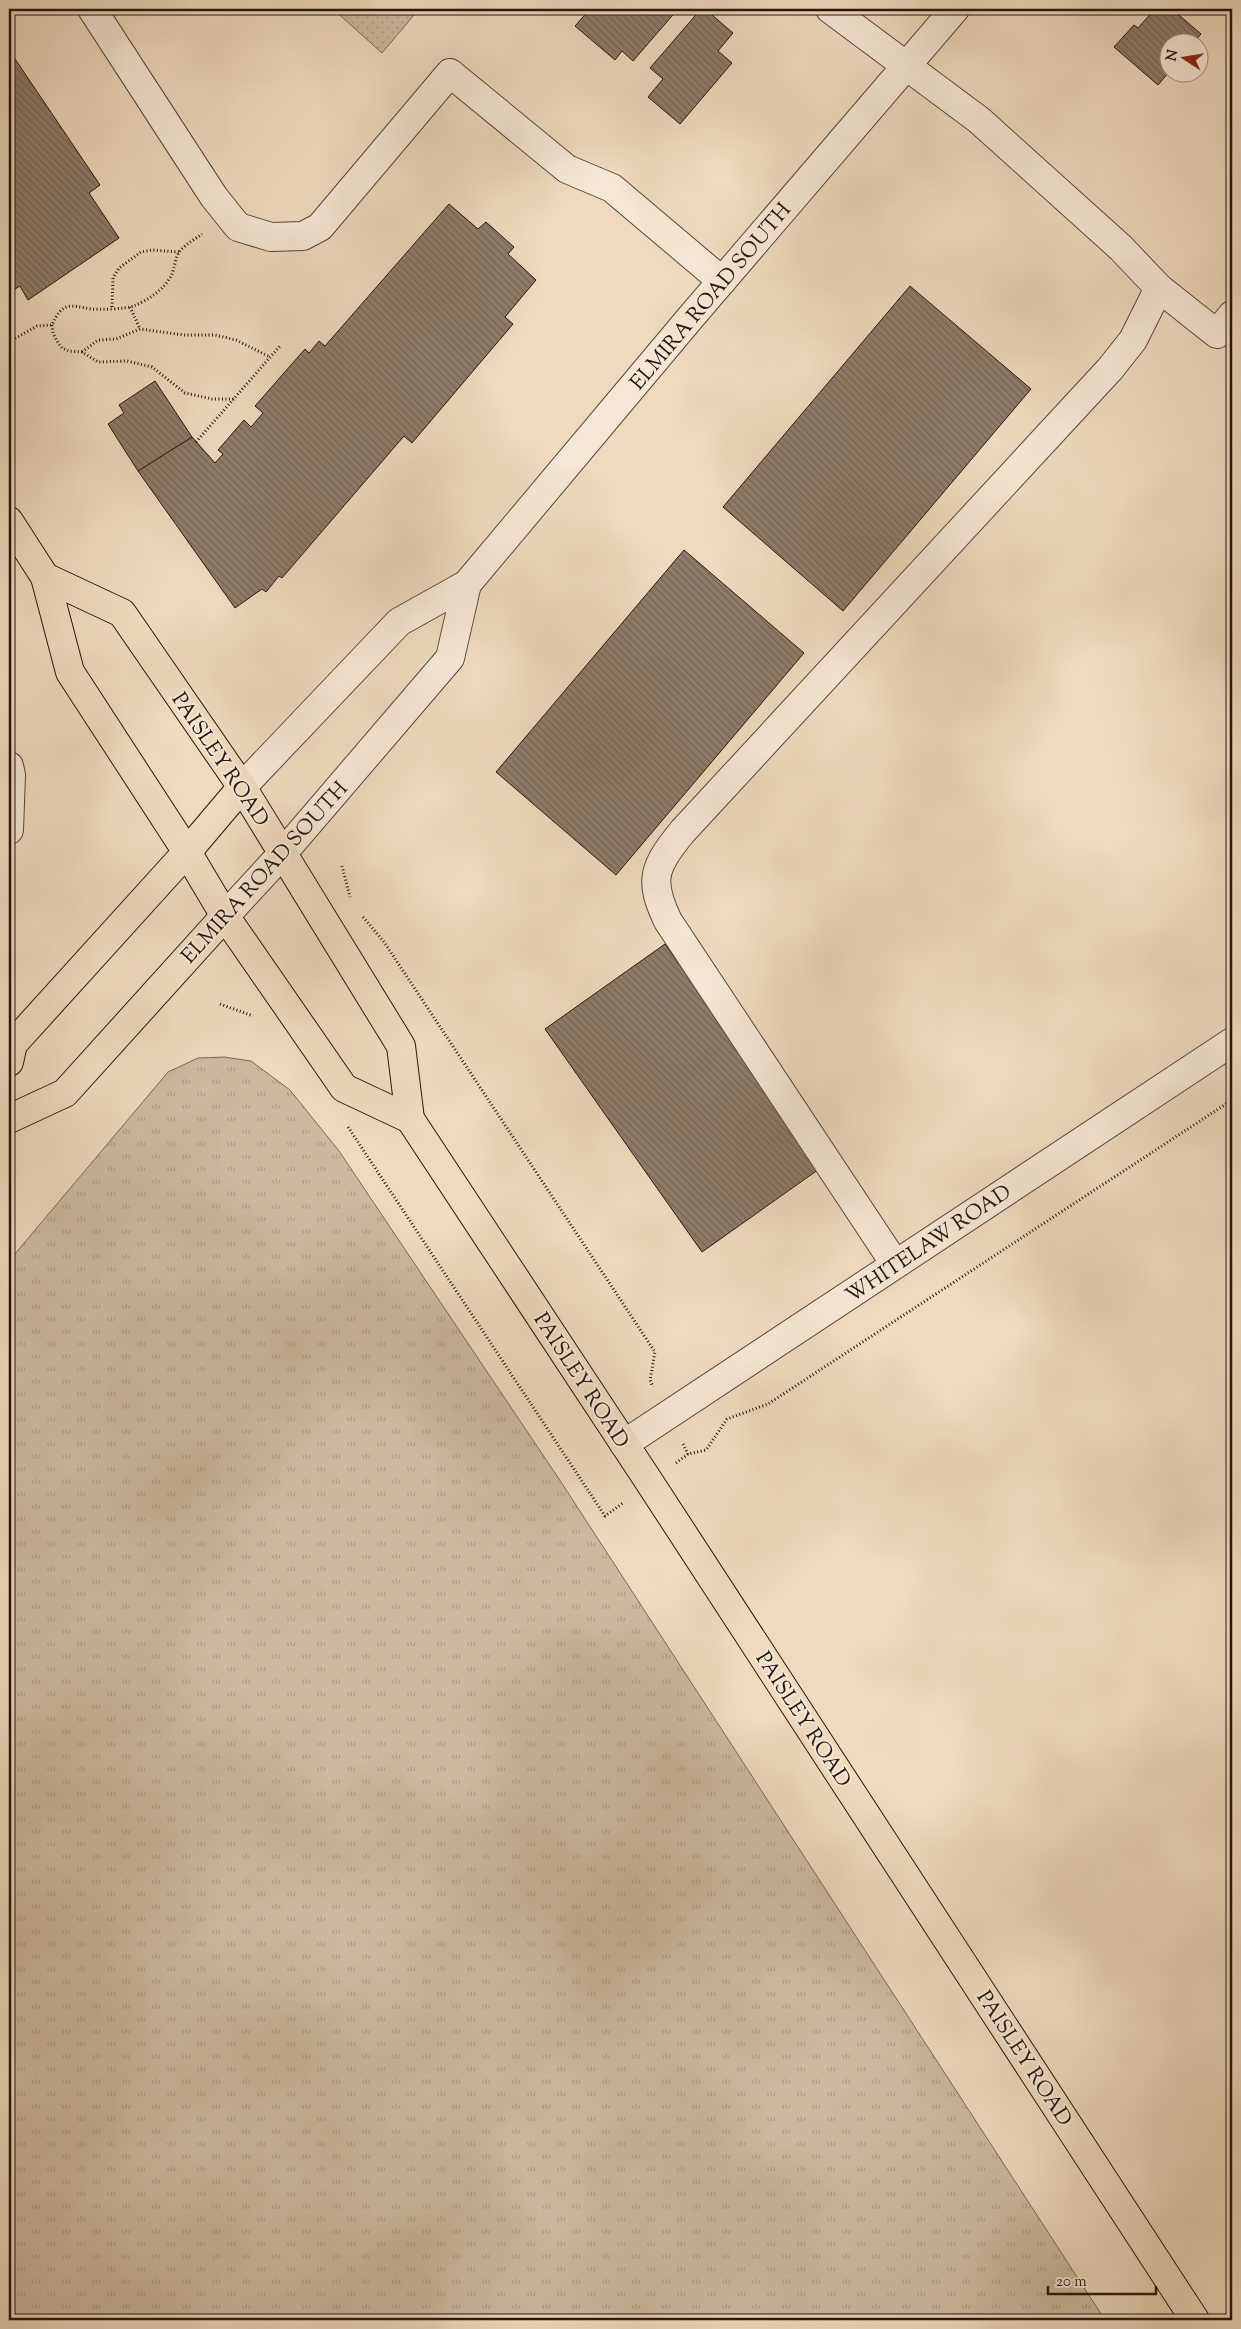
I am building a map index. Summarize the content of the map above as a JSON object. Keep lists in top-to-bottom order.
{
  "streets": {
    "main road": ["ELMIRA ROAD SOUTH", "PAISLEY ROAD"],
    "street": ["WHITELAW ROAD"]
  },
  "crossings": [
    ["ELMIRA ROAD SOUTH", "PAISLEY ROAD"],
    ["PAISLEY ROAD", "WHITELAW ROAD"]
  ],
  "scale_bar": "20 m",
  "north": "left"
}
